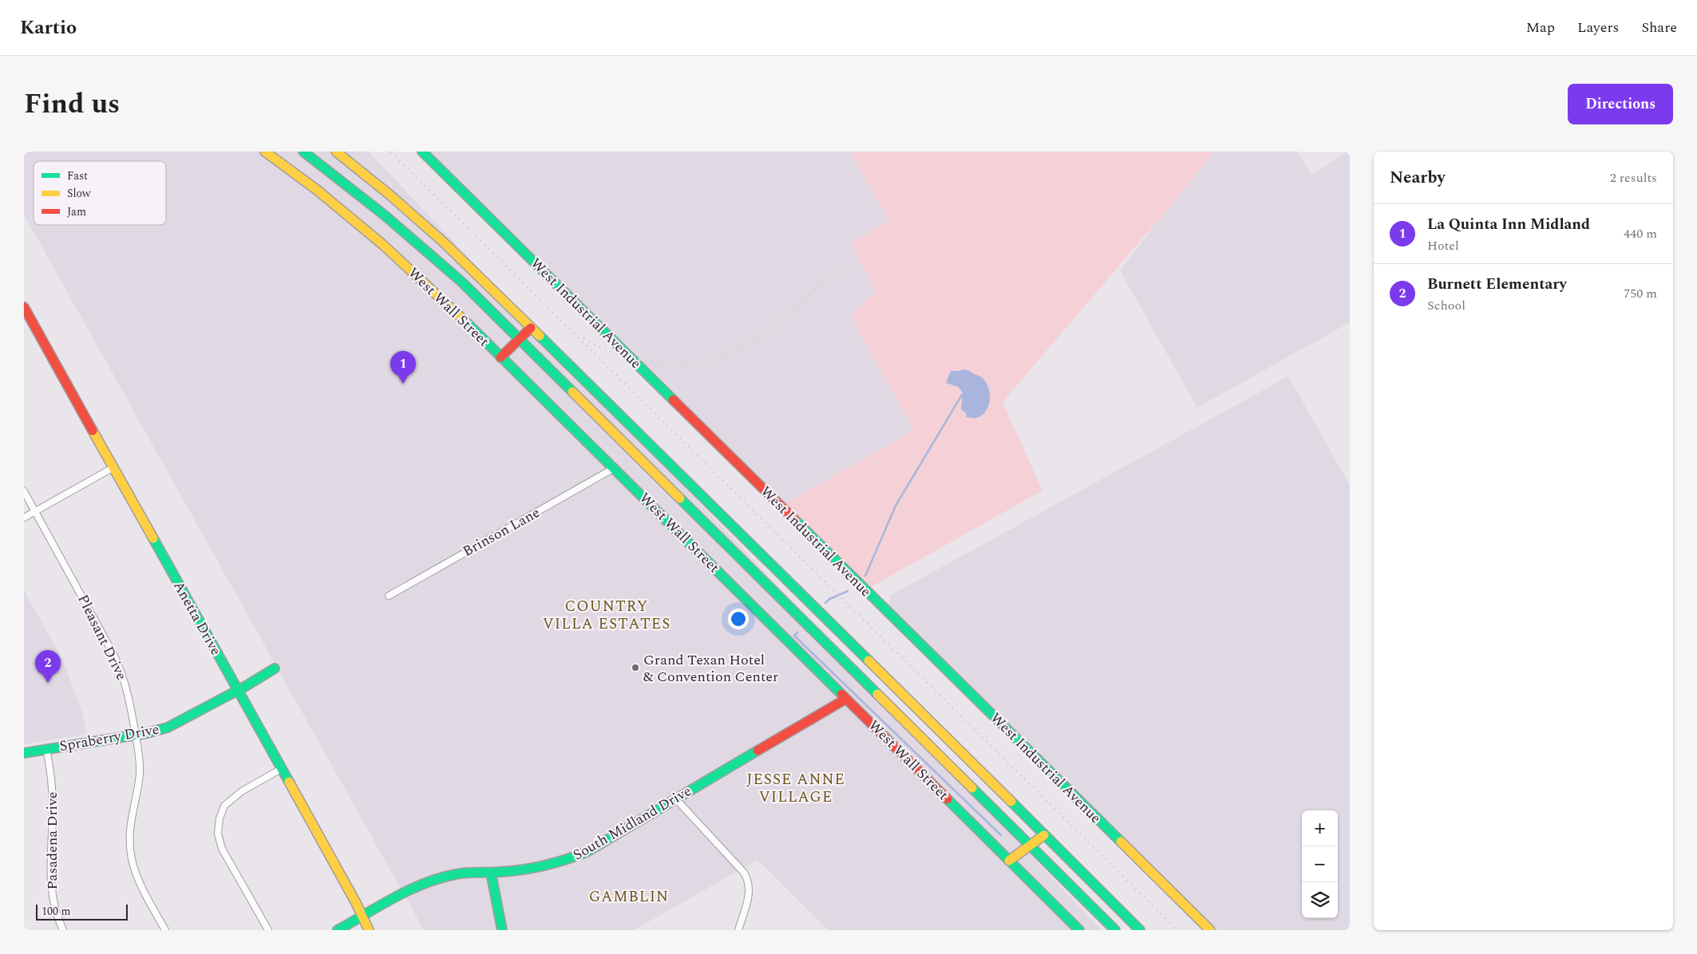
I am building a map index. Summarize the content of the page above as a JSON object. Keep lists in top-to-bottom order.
{
  "streets": {
    "street": [
      "West Wall Street",
      "West Industrial Avenue",
      "Brinson Lane",
      "Anetta Drive",
      "Pleasant Drive",
      "Spraberry Drive",
      "South Midland Drive",
      "Pasadena Drive"
    ]
  },
  "crossings": [
    ["West Wall Street", "Brinson Lane"],
    ["West Wall Street", "South Midland Drive"],
    ["Anetta Drive", "Spraberry Drive"],
    ["Anetta Drive", "South Midland Drive"],
    ["Pleasant Drive", "Spraberry Drive"],
    ["Spraberry Drive", "Pasadena Drive"]
  ],
  "districts": ["COUNTRY VILLA ESTATES", "JESSE ANNE VILLAGE", "GAMBLIN"],
  "places": ["Grand Texan Hotel & Convention Center"],
  "legend": ["Fast", "Slow", "Jam"],
  "scale_bar": "100 m",
  "page": {
    "header": "Kartio",
    "nav": ["Map", "Layers", "Share"],
    "title": "Find us",
    "buttons": "Directions",
    "heading": ["Nearby", "2 results"],
    "list": [
      {
        "mark": "1",
        "name": "La Quinta Inn Midland",
        "note": "Hotel",
        "value": "440 m"
      },
      {
        "mark": "2",
        "name": "Burnett Elementary",
        "note": "School",
        "value": "750 m"
      }
    ],
    "pins": ["1", "2"],
    "map_buttons": ["+", "−"],
    "scale": "100 m"
  }
}
